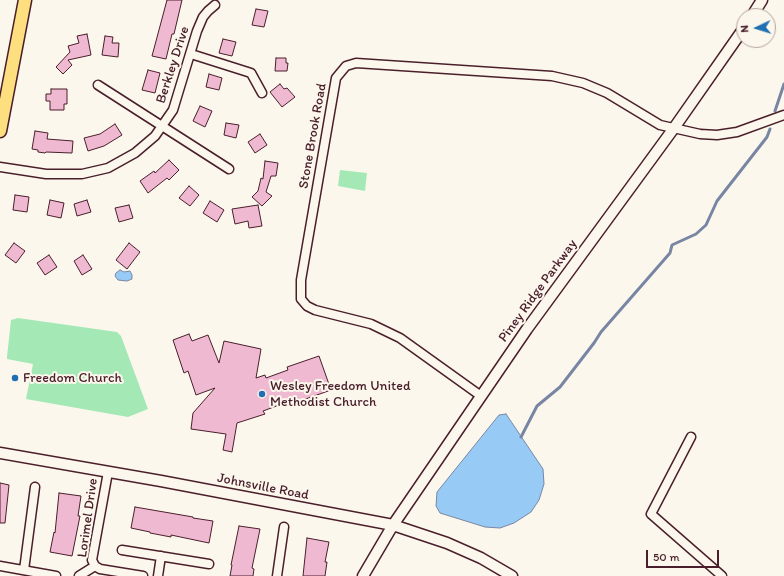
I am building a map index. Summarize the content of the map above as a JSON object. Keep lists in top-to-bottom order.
{
  "streets": {
    "street": [
      "Berkley Drive",
      "Stone Brook Road",
      "Piney Ridge Parkway",
      "Johnsville Road",
      "Lorimel Drive"
    ]
  },
  "crossings": [
    ["Stone Brook Road", "Piney Ridge Parkway"],
    ["Piney Ridge Parkway", "Johnsville Road"],
    ["Johnsville Road", "Lorimel Drive"]
  ],
  "places": ["Freedom Church", "Wesley Freedom United Methodist Church"],
  "scale_bar": "50 m",
  "north": "left"
}
